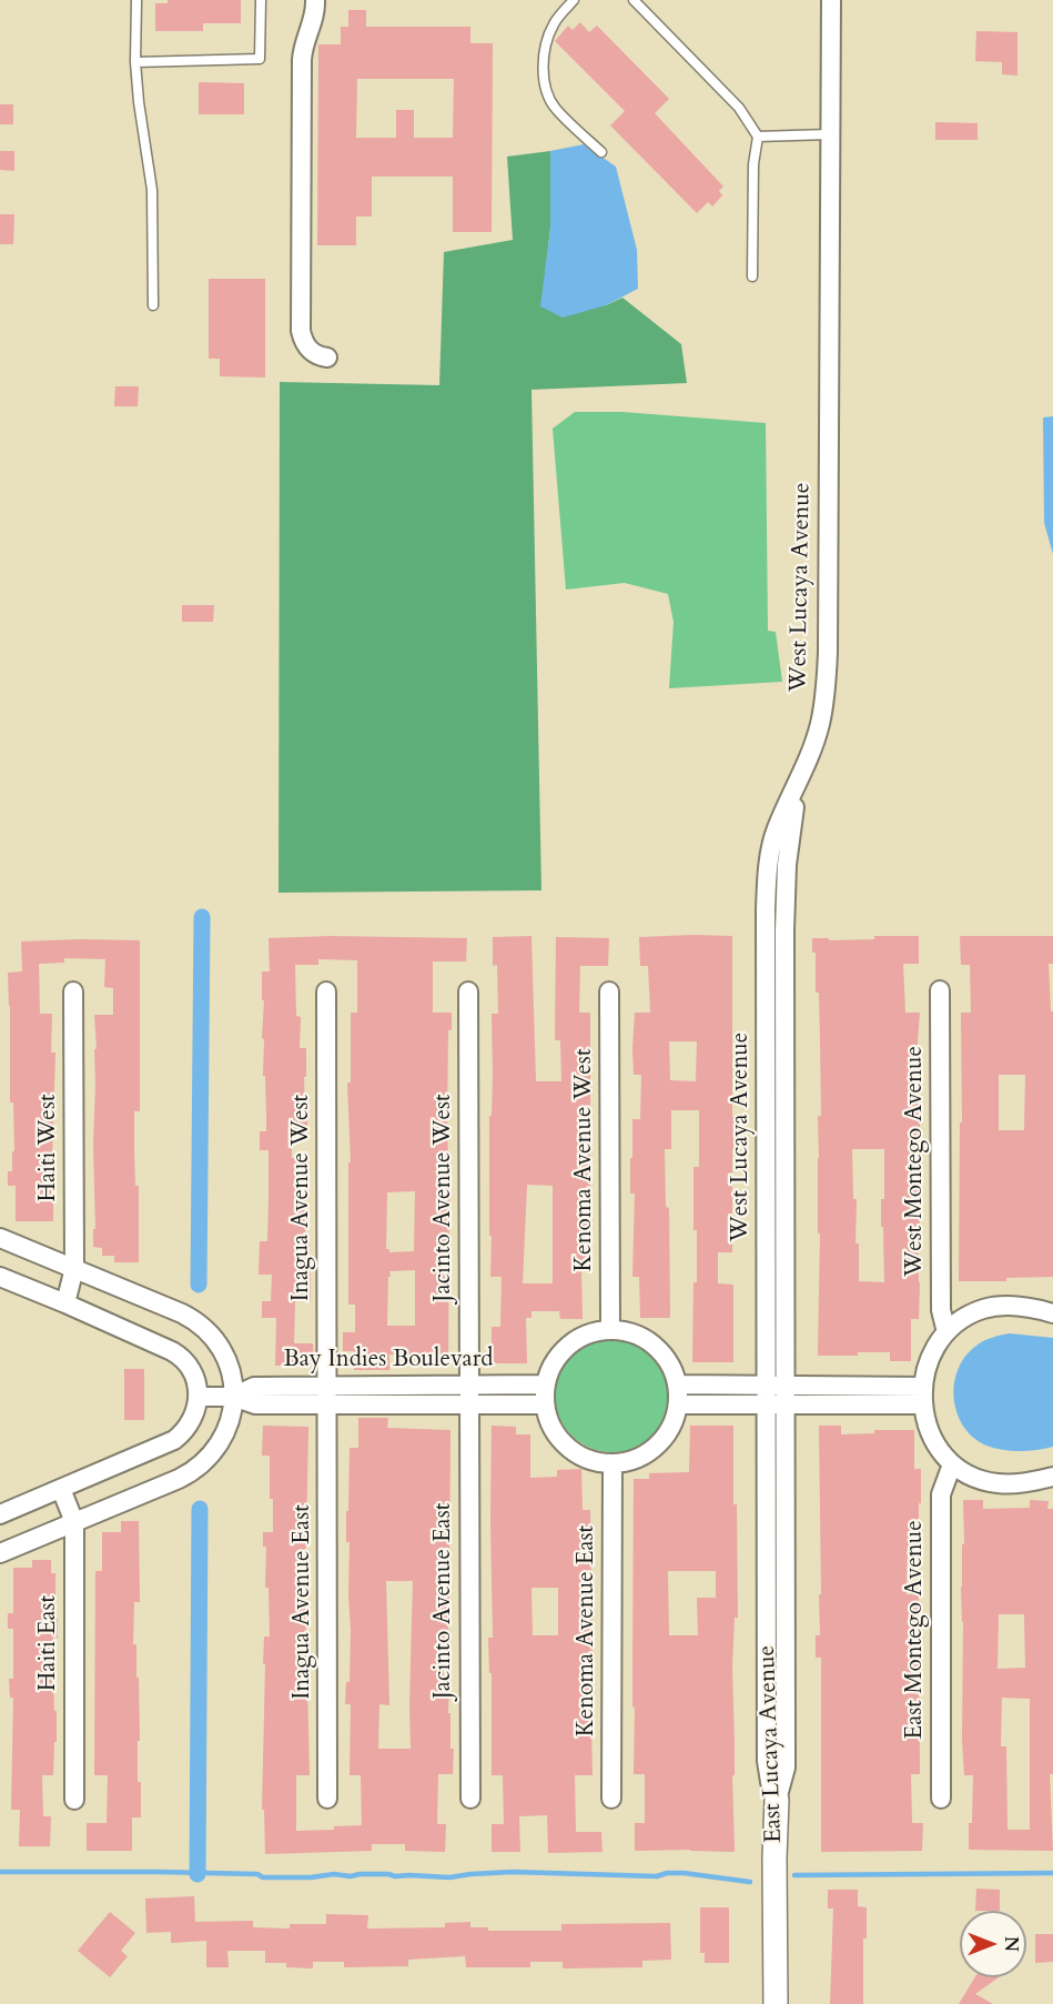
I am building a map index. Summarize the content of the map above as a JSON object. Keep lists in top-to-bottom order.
{
  "streets": {
    "street": [
      "West Lucaya Avenue",
      "Haiti West",
      "Kenoma Avenue West",
      "West Montego Avenue",
      "Inagua Avenue West",
      "Jacinto Avenue West",
      "Bay Indies Boulevard",
      "Jacinto Avenue East",
      "Inagua Avenue East",
      "East Montego Avenue",
      "Kenoma Avenue East",
      "Haiti East",
      "East Lucaya Avenue"
    ]
  },
  "crossings": [
    ["West Lucaya Avenue", "East Lucaya Avenue"],
    ["Kenoma Avenue West", "Bay Indies Boulevard"],
    ["Kenoma Avenue West", "Kenoma Avenue East"],
    ["Inagua Avenue West", "Bay Indies Boulevard"],
    ["Inagua Avenue West", "Inagua Avenue East"],
    ["Jacinto Avenue West", "Bay Indies Boulevard"],
    ["Jacinto Avenue West", "Jacinto Avenue East"],
    ["Bay Indies Boulevard", "Jacinto Avenue East"],
    ["Bay Indies Boulevard", "Inagua Avenue East"],
    ["Bay Indies Boulevard", "Kenoma Avenue East"]
  ],
  "north": "right"
}
